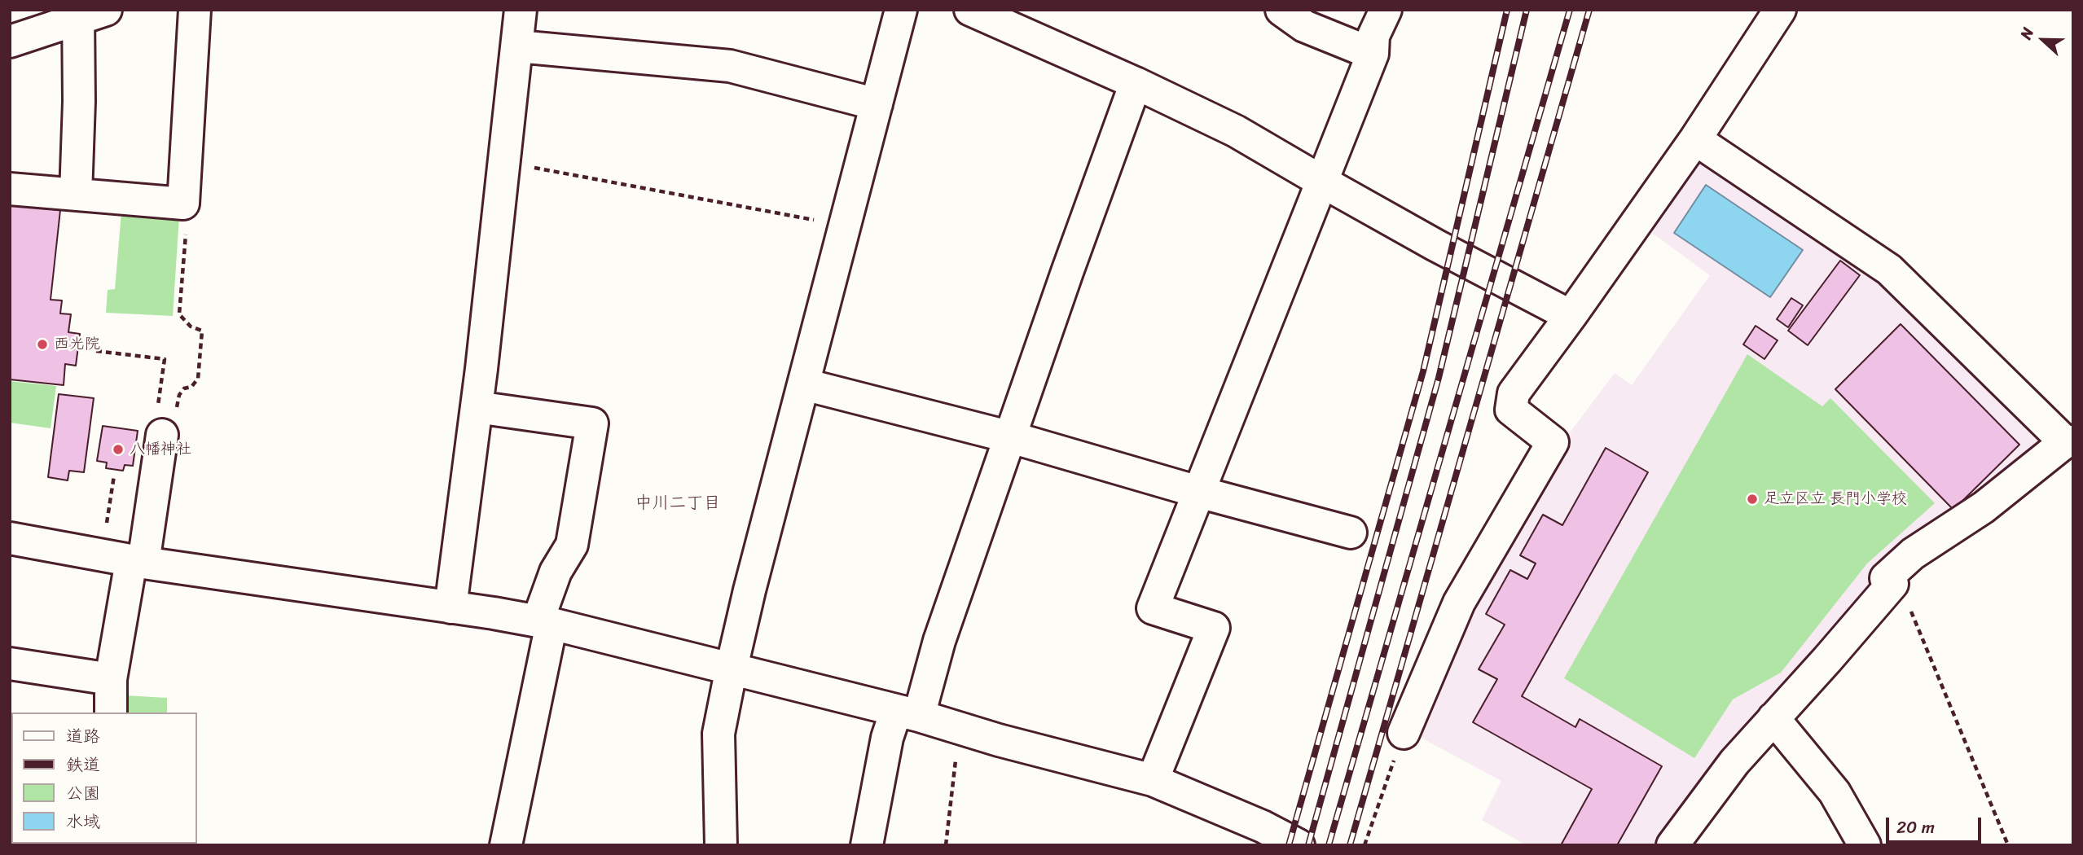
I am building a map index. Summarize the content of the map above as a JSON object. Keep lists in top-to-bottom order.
{
  "districts": ["中川二丁目"],
  "places": ["西光院", "八幡神社", "足立区立 長門小学校"],
  "legend": [
    "道路",
    "鉄道",
    "公園",
    "水域"
  ],
  "scale_bar": "20 m",
  "north": "left"
}
